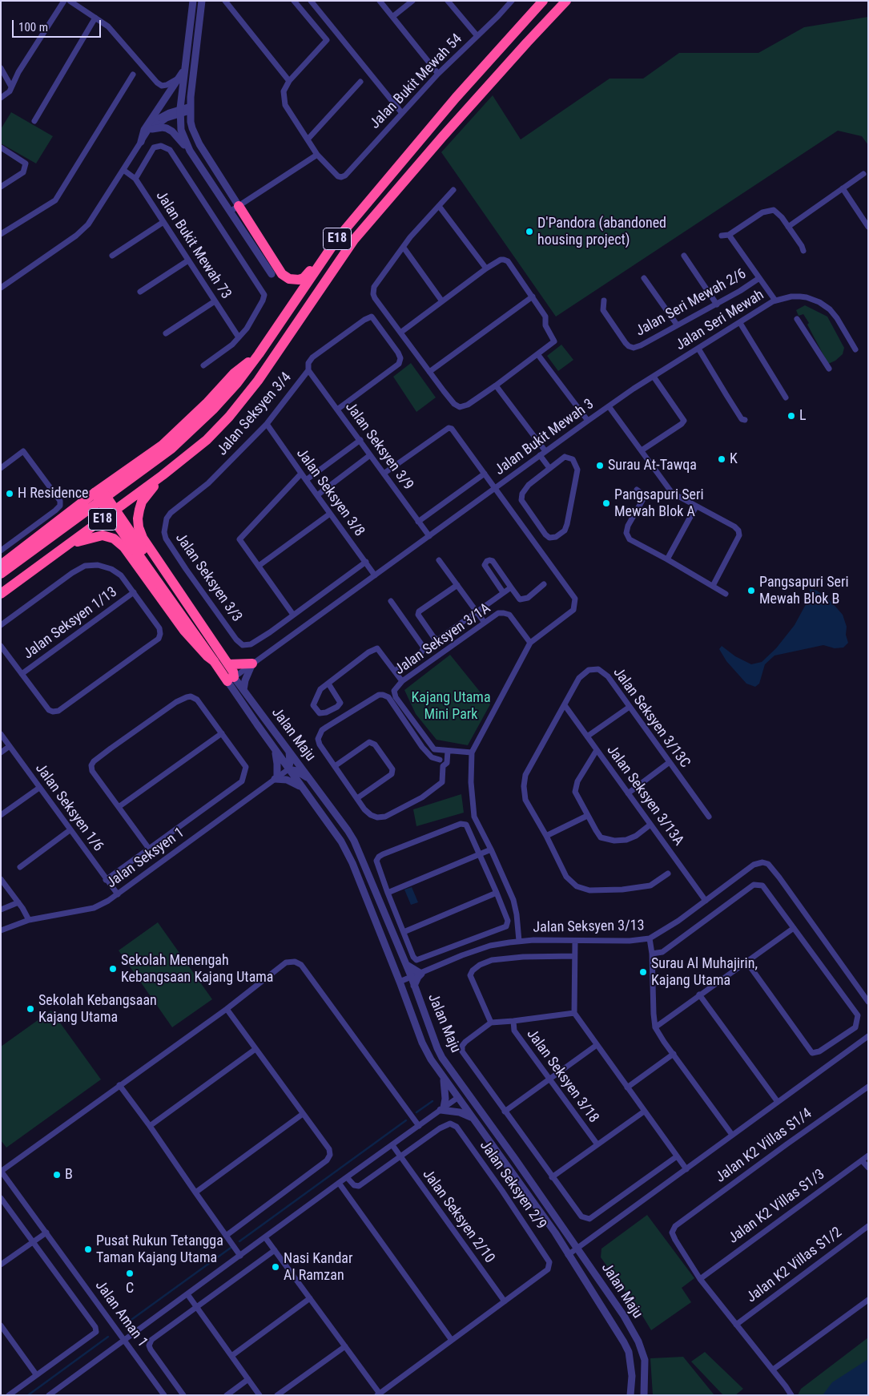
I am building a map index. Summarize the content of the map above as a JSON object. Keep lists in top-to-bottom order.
{
  "streets": {
    "highway": ["E18"],
    "street": [
      "Jalan Bukit Mewah 54",
      "Jalan Bukit Mewah 73",
      "Jalan Seri Mewah 2/6",
      "Jalan Seri Mewah",
      "Jalan Seksyen 3/4",
      "Jalan Bukit Mewah 3",
      "Jalan Seksyen 3/9",
      "Jalan Seksyen 3/8",
      "Jalan Seksyen 3/3",
      "Jalan Seksyen 1/13",
      "Jalan Seksyen 3/1A",
      "Jalan Seksyen 3/13C",
      "Jalan Maju",
      "Jalan Seksyen 3/13A",
      "Jalan Seksyen 1/6",
      "Jalan Seksyen 1",
      "Jalan Seksyen 3/13",
      "Jalan Seksyen 3/18",
      "Jalan K2 Villas S1/4",
      "Jalan Seksyen 2/9",
      "Jalan K2 Villas S1/3",
      "Jalan Seksyen 2/10",
      "Jalan K2 Villas S1/2",
      "Jalan Aman 1"
    ]
  },
  "crossings": [
    ["Jalan Seri Mewah", "Jalan Bukit Mewah 3"],
    ["Jalan Seksyen 3/4", "Jalan Seksyen 3/9"],
    ["Jalan Seksyen 3/4", "Jalan Seksyen 3/8"],
    ["Jalan Seksyen 3/4", "Jalan Seksyen 3/3"],
    ["Jalan Bukit Mewah 3", "Jalan Seksyen 3/9"],
    ["Jalan Bukit Mewah 3", "Jalan Seksyen 3/8"],
    ["Jalan Bukit Mewah 3", "Jalan Maju"],
    ["Jalan Seksyen 3/13C", "Jalan Seksyen 3/13A"],
    ["Jalan Maju", "Jalan Seksyen 1"],
    ["Jalan Maju", "Jalan Seksyen 3/13"],
    ["Jalan Seksyen 3/13A", "Jalan Seksyen 3/13"],
    ["Jalan Seksyen 1/6", "Jalan Seksyen 1"],
    ["Jalan K2 Villas S1/4", "Jalan K2 Villas S1/3"],
    ["Jalan Seksyen 2/9", "Jalan Seksyen 2/10"]
  ],
  "parks": ["Kajang Utama Mini Park"],
  "places": [
    "D'Pandora (abandoned housing project)",
    "L",
    "K",
    "Surau At-Tawqa",
    "H Residence",
    "Pangsapuri Seri Mewah Blok A",
    "Pangsapuri Seri Mewah Blok B",
    "Sekolah Menengah Kebangsaan Kajang Utama",
    "Surau Al Muhajirin, Kajang Utama",
    "Sekolah Kebangsaan Kajang Utama",
    "B",
    "Pusat Rukun Tetangga Taman Kajang Utama",
    "Nasi Kandar Al Ramzan",
    "C"
  ],
  "scale_bar": "100 m"
}
